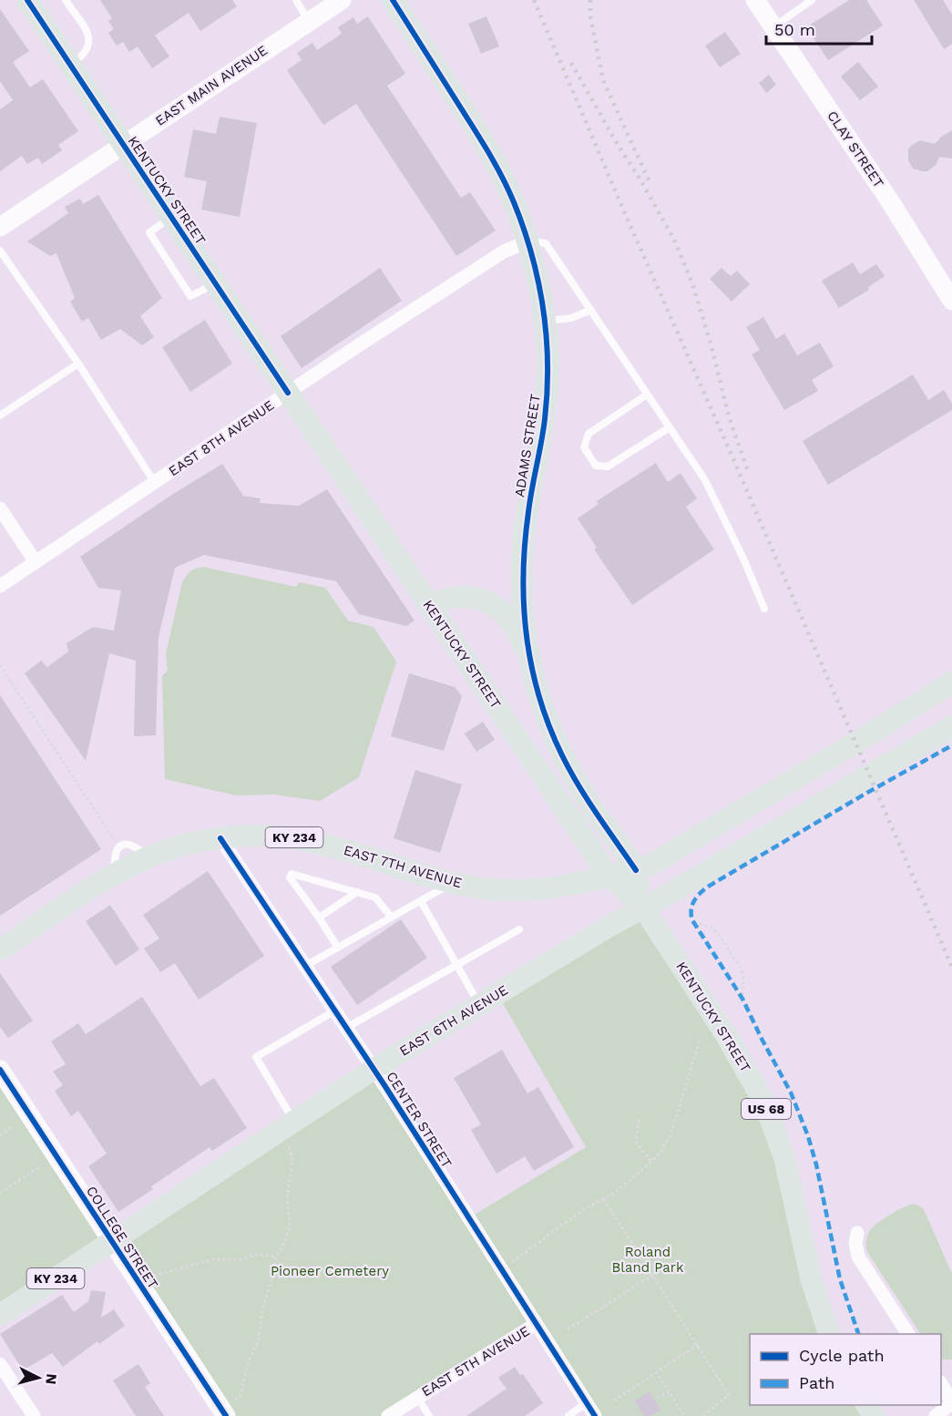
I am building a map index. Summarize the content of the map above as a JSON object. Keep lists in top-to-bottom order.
{
  "streets": {
    "main road": [
      "KENTUCKY STREET",
      "ADAMS STREET",
      "KY 234",
      "EAST 7TH AVENUE",
      "EAST 6TH AVENUE",
      "US 68"
    ],
    "street": [
      "EAST MAIN AVENUE",
      "CLAY STREET",
      "EAST 8TH AVENUE",
      "CENTER STREET",
      "COLLEGE STREET",
      "EAST 5TH AVENUE"
    ]
  },
  "crossings": [
    ["EAST MAIN AVENUE", "KENTUCKY STREET"],
    ["KENTUCKY STREET", "EAST 8TH AVENUE"],
    ["KENTUCKY STREET", "ADAMS STREET"],
    ["KENTUCKY STREET", "EAST 7TH AVENUE"],
    ["KENTUCKY STREET", "EAST 6TH AVENUE"],
    ["EAST 8TH AVENUE", "ADAMS STREET"],
    ["ADAMS STREET", "EAST 7TH AVENUE"],
    ["ADAMS STREET", "EAST 6TH AVENUE"],
    ["EAST 7TH AVENUE", "CENTER STREET"],
    ["EAST 6TH AVENUE", "CENTER STREET"],
    ["EAST 6TH AVENUE", "COLLEGE STREET"],
    ["CENTER STREET", "EAST 5TH AVENUE"]
  ],
  "parks": ["Roland Bland Park", "Pioneer Cemetery"],
  "legend": ["Cycle path", "Path"],
  "scale_bar": "50 m",
  "north": "right"
}
